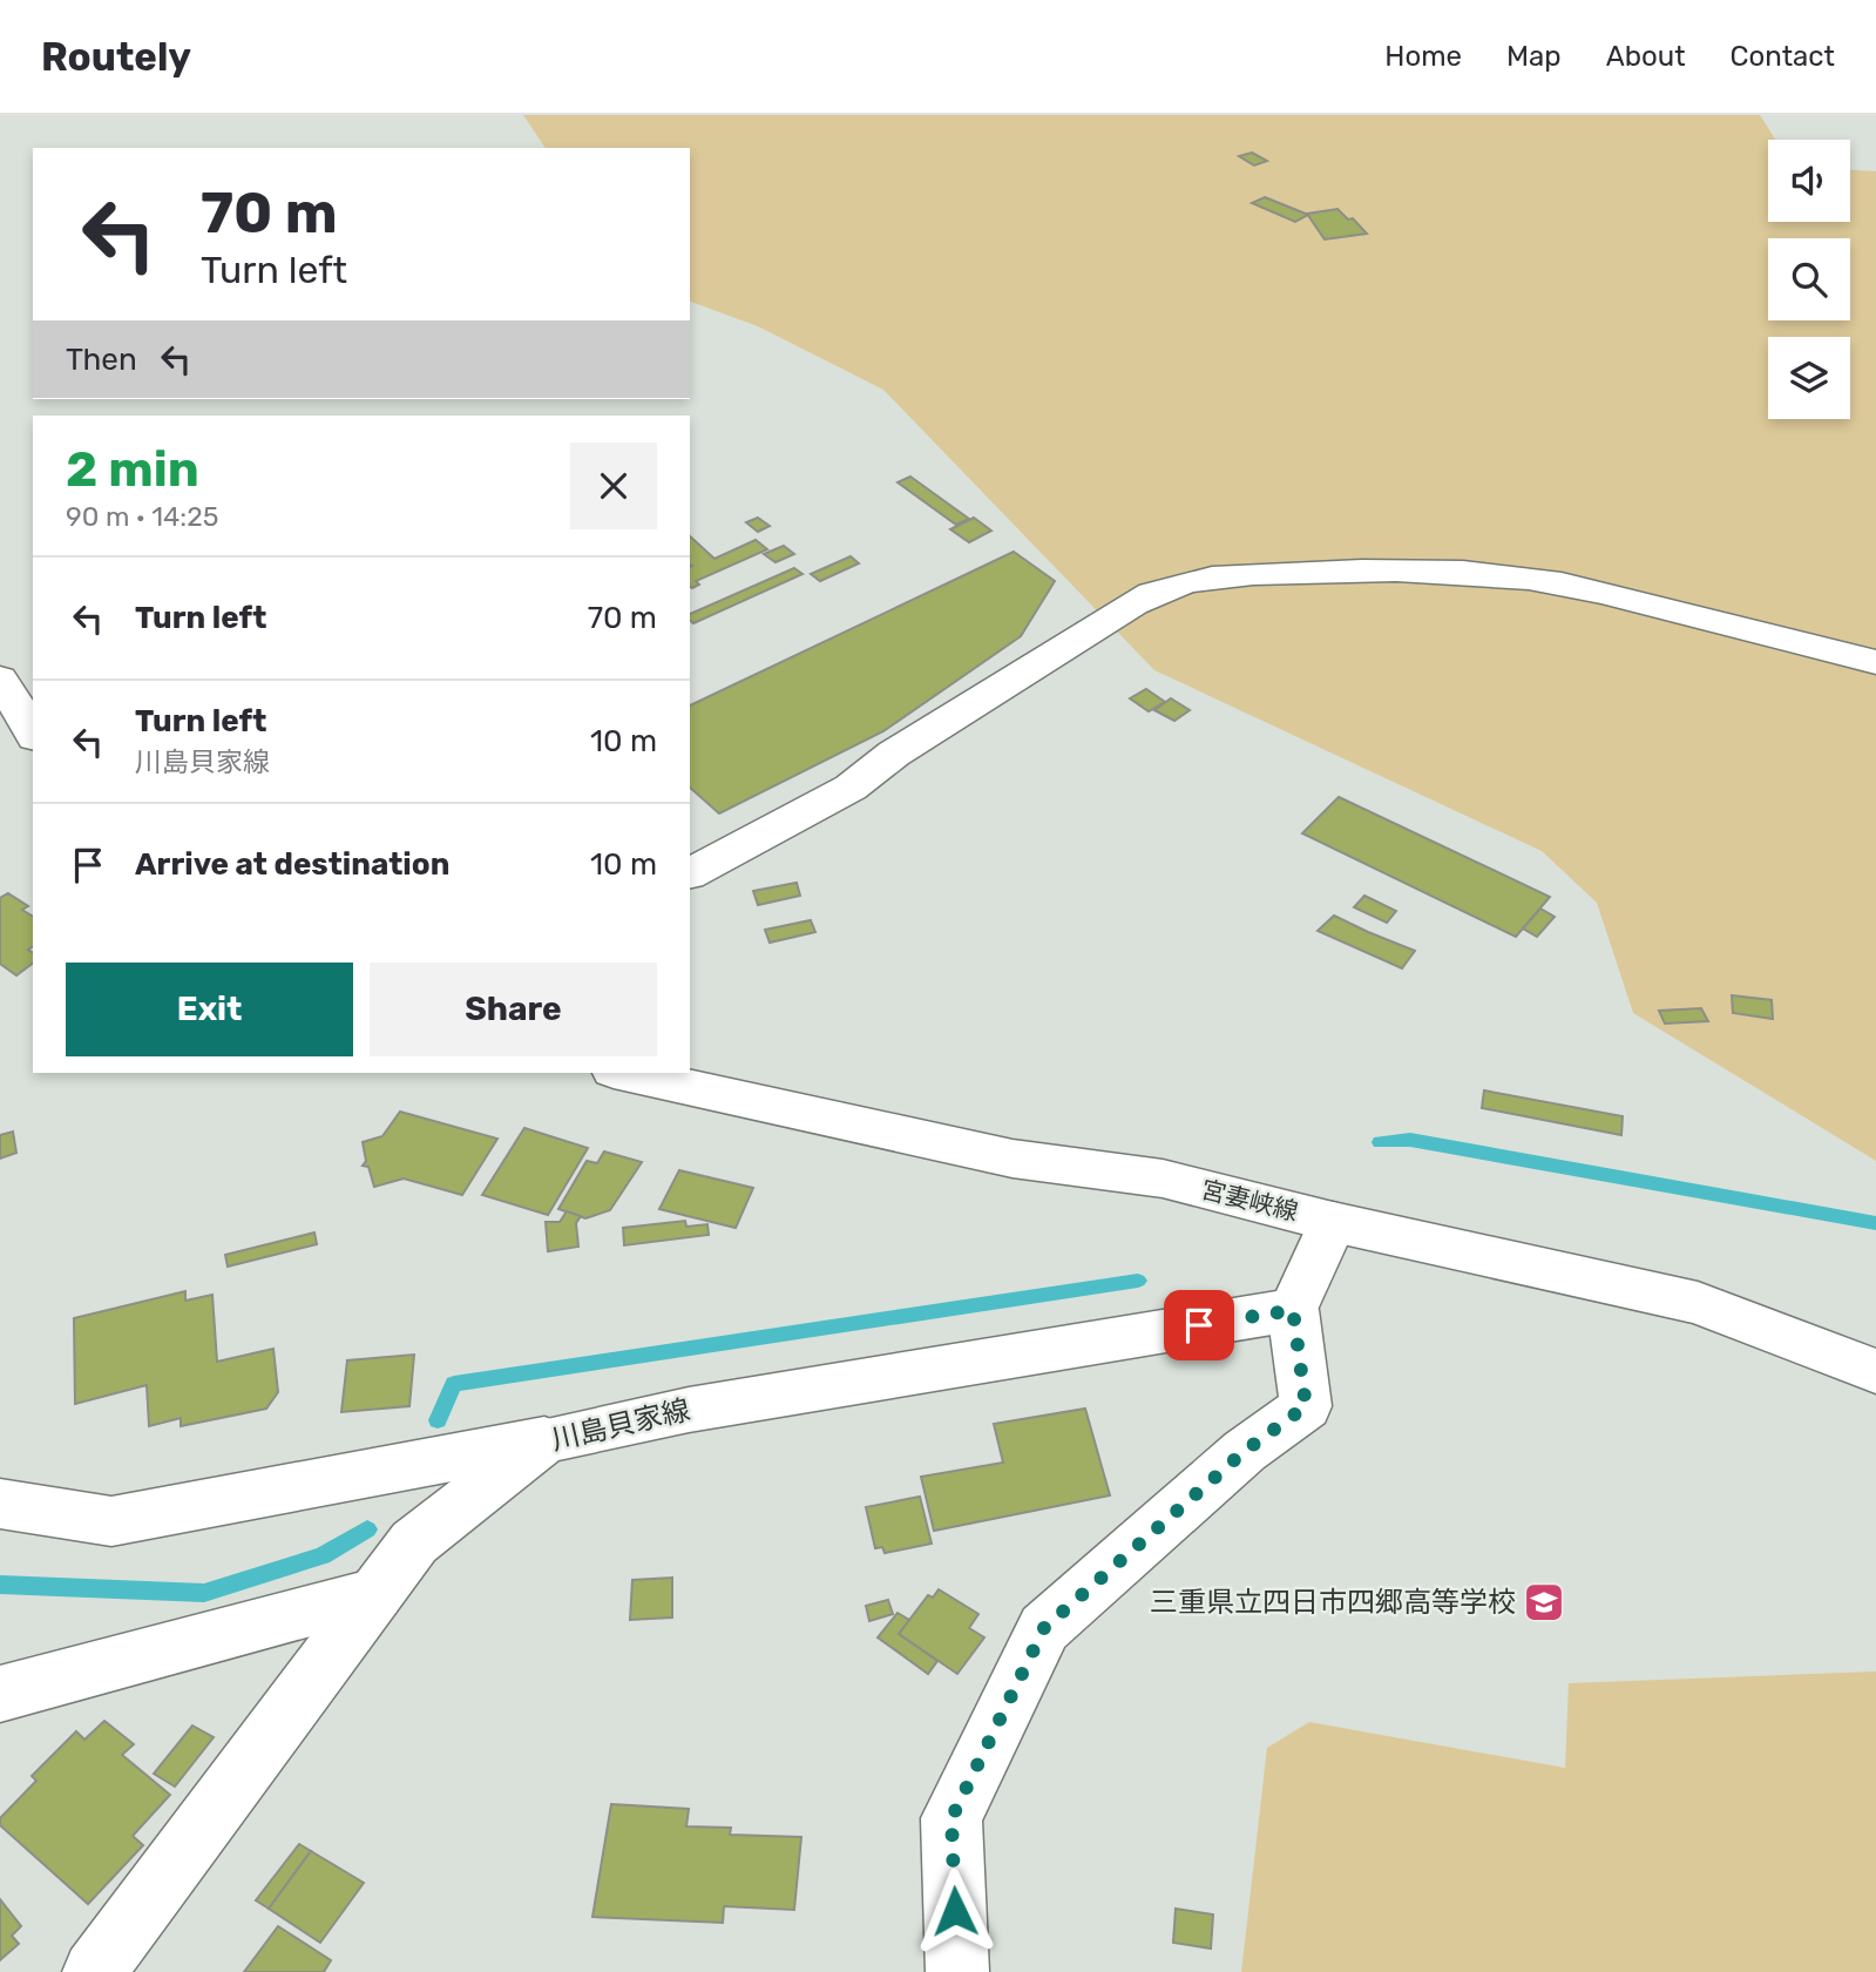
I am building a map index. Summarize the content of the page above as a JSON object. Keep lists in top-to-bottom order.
{
  "streets": {
    "street": ["宮妻峡線", "川島貝家線"]
  },
  "places": {
    "school or university": ["三重県立四日市四郷高等学校"]
  },
  "page": {
    "header": "Routely",
    "nav": [
      "Home",
      "Map",
      "About",
      "Contact"
    ],
    "turn": ["70 m", "Turn left"],
    "then": "Then",
    "heading": ["2 min", "90 m · 14:25"],
    "list": [
      {
        "name": "Turn left",
        "value": "70 m"
      },
      {
        "name": "Turn left",
        "note": "川島貝家線",
        "value": "10 m"
      },
      {
        "name": "Arrive at destination",
        "value": "10 m"
      }
    ],
    "buttons": ["Exit", "Share"]
  }
}
